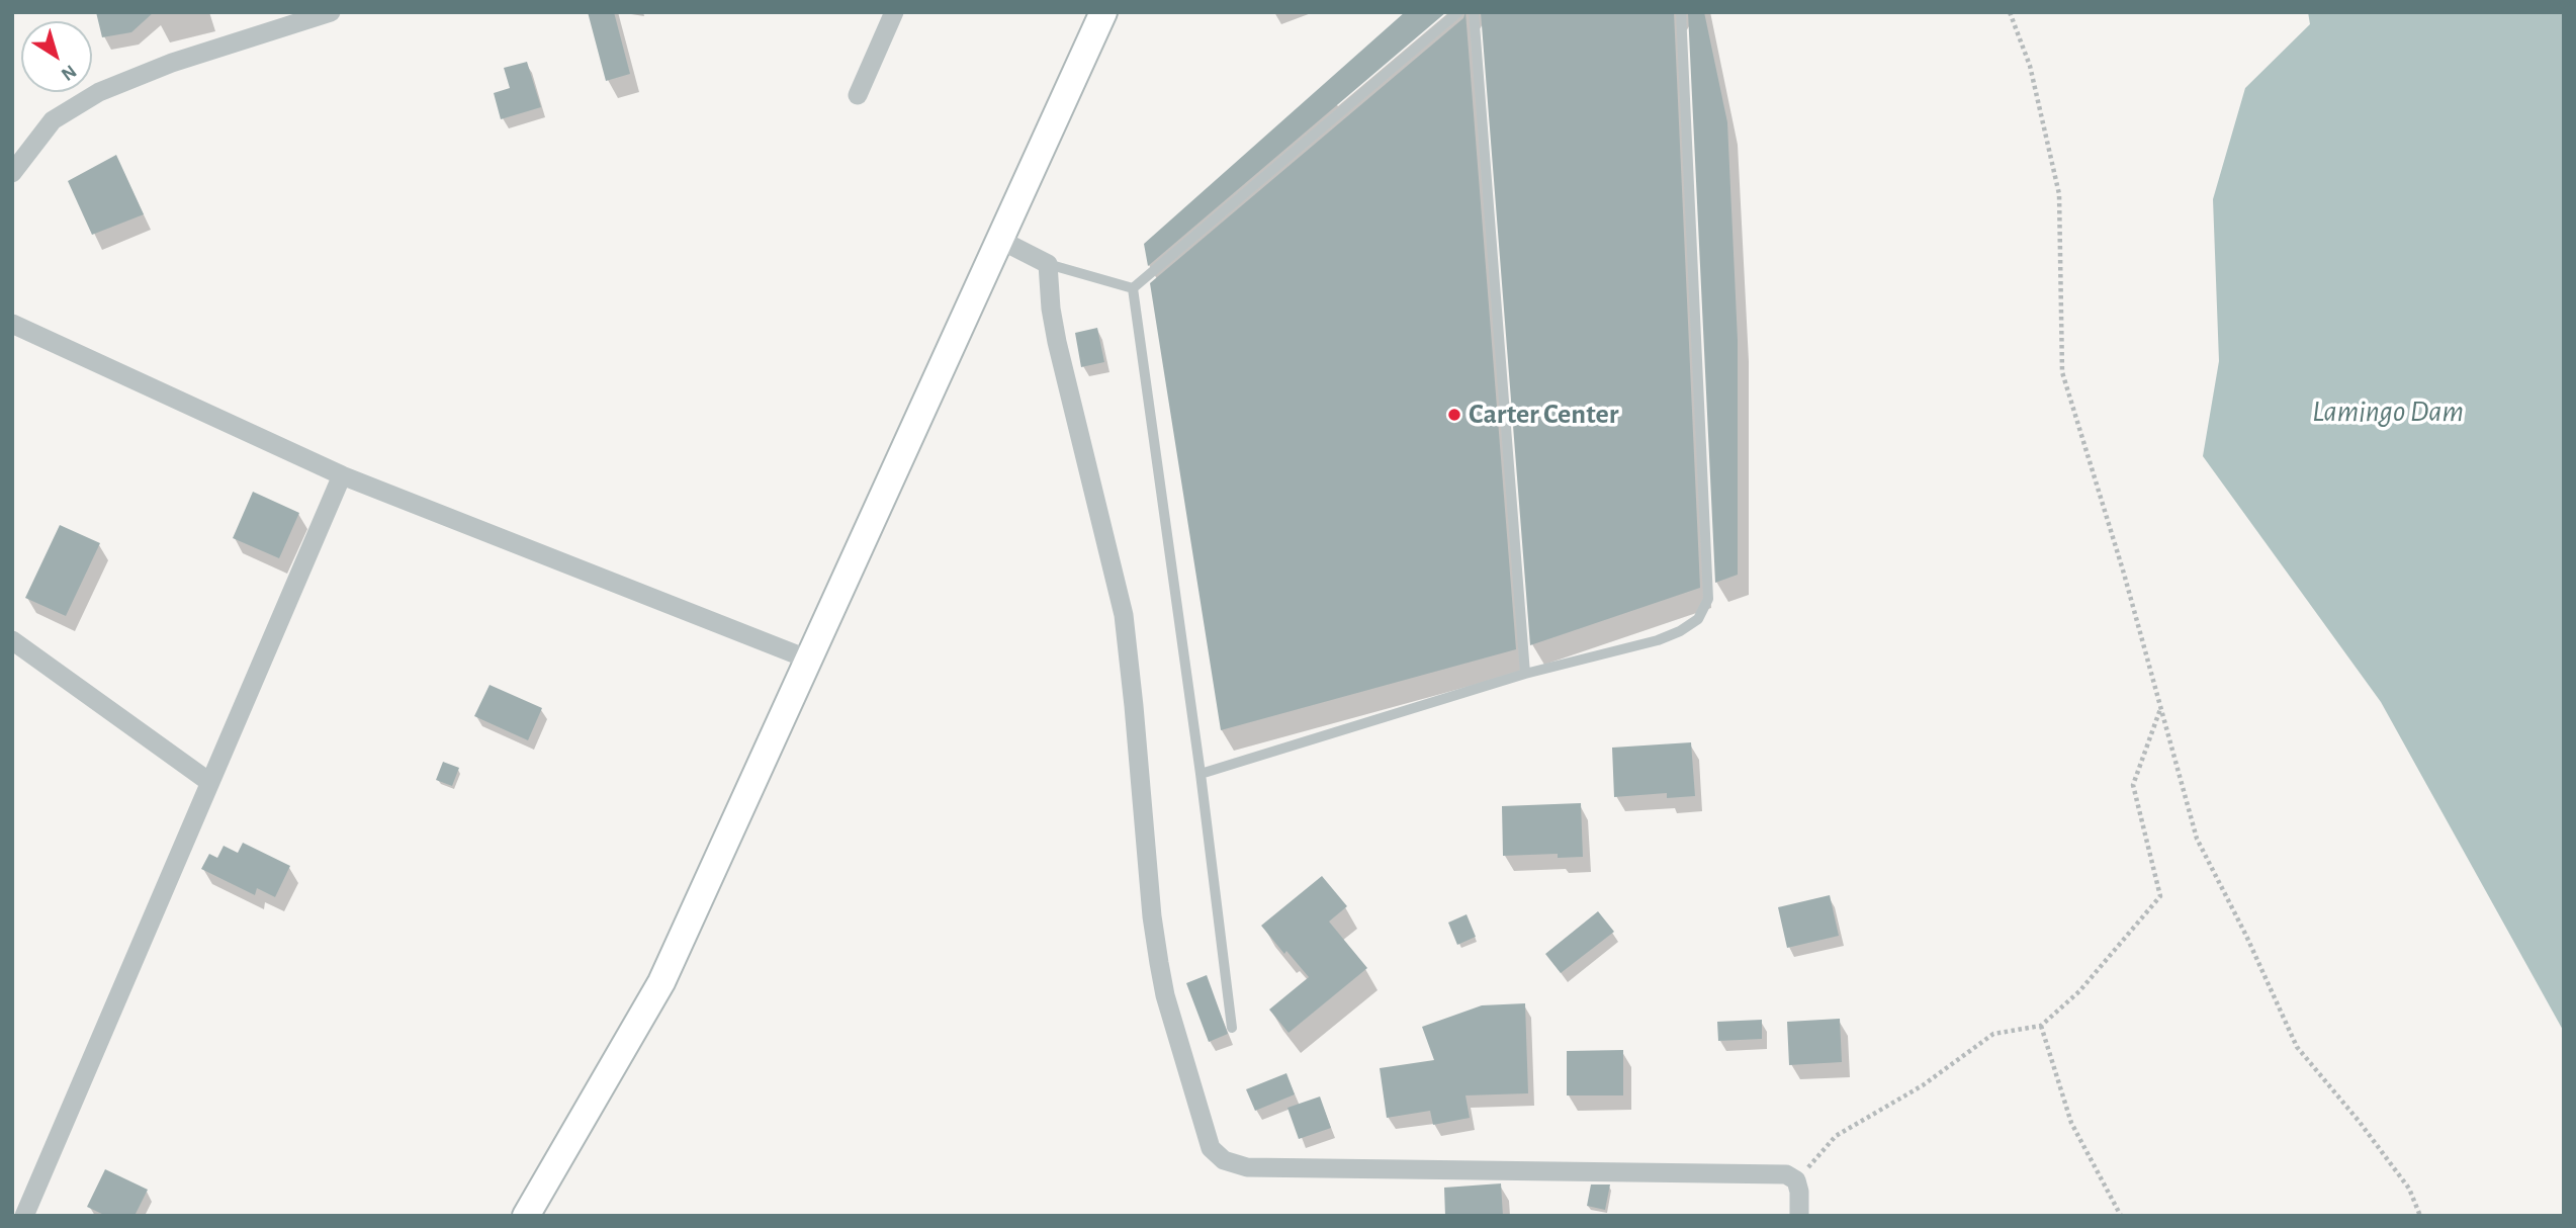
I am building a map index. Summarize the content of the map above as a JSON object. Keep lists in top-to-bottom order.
{
  "water": ["Lamingo Dam"],
  "places": ["Carter Center"],
  "north": "bottom right"
}
